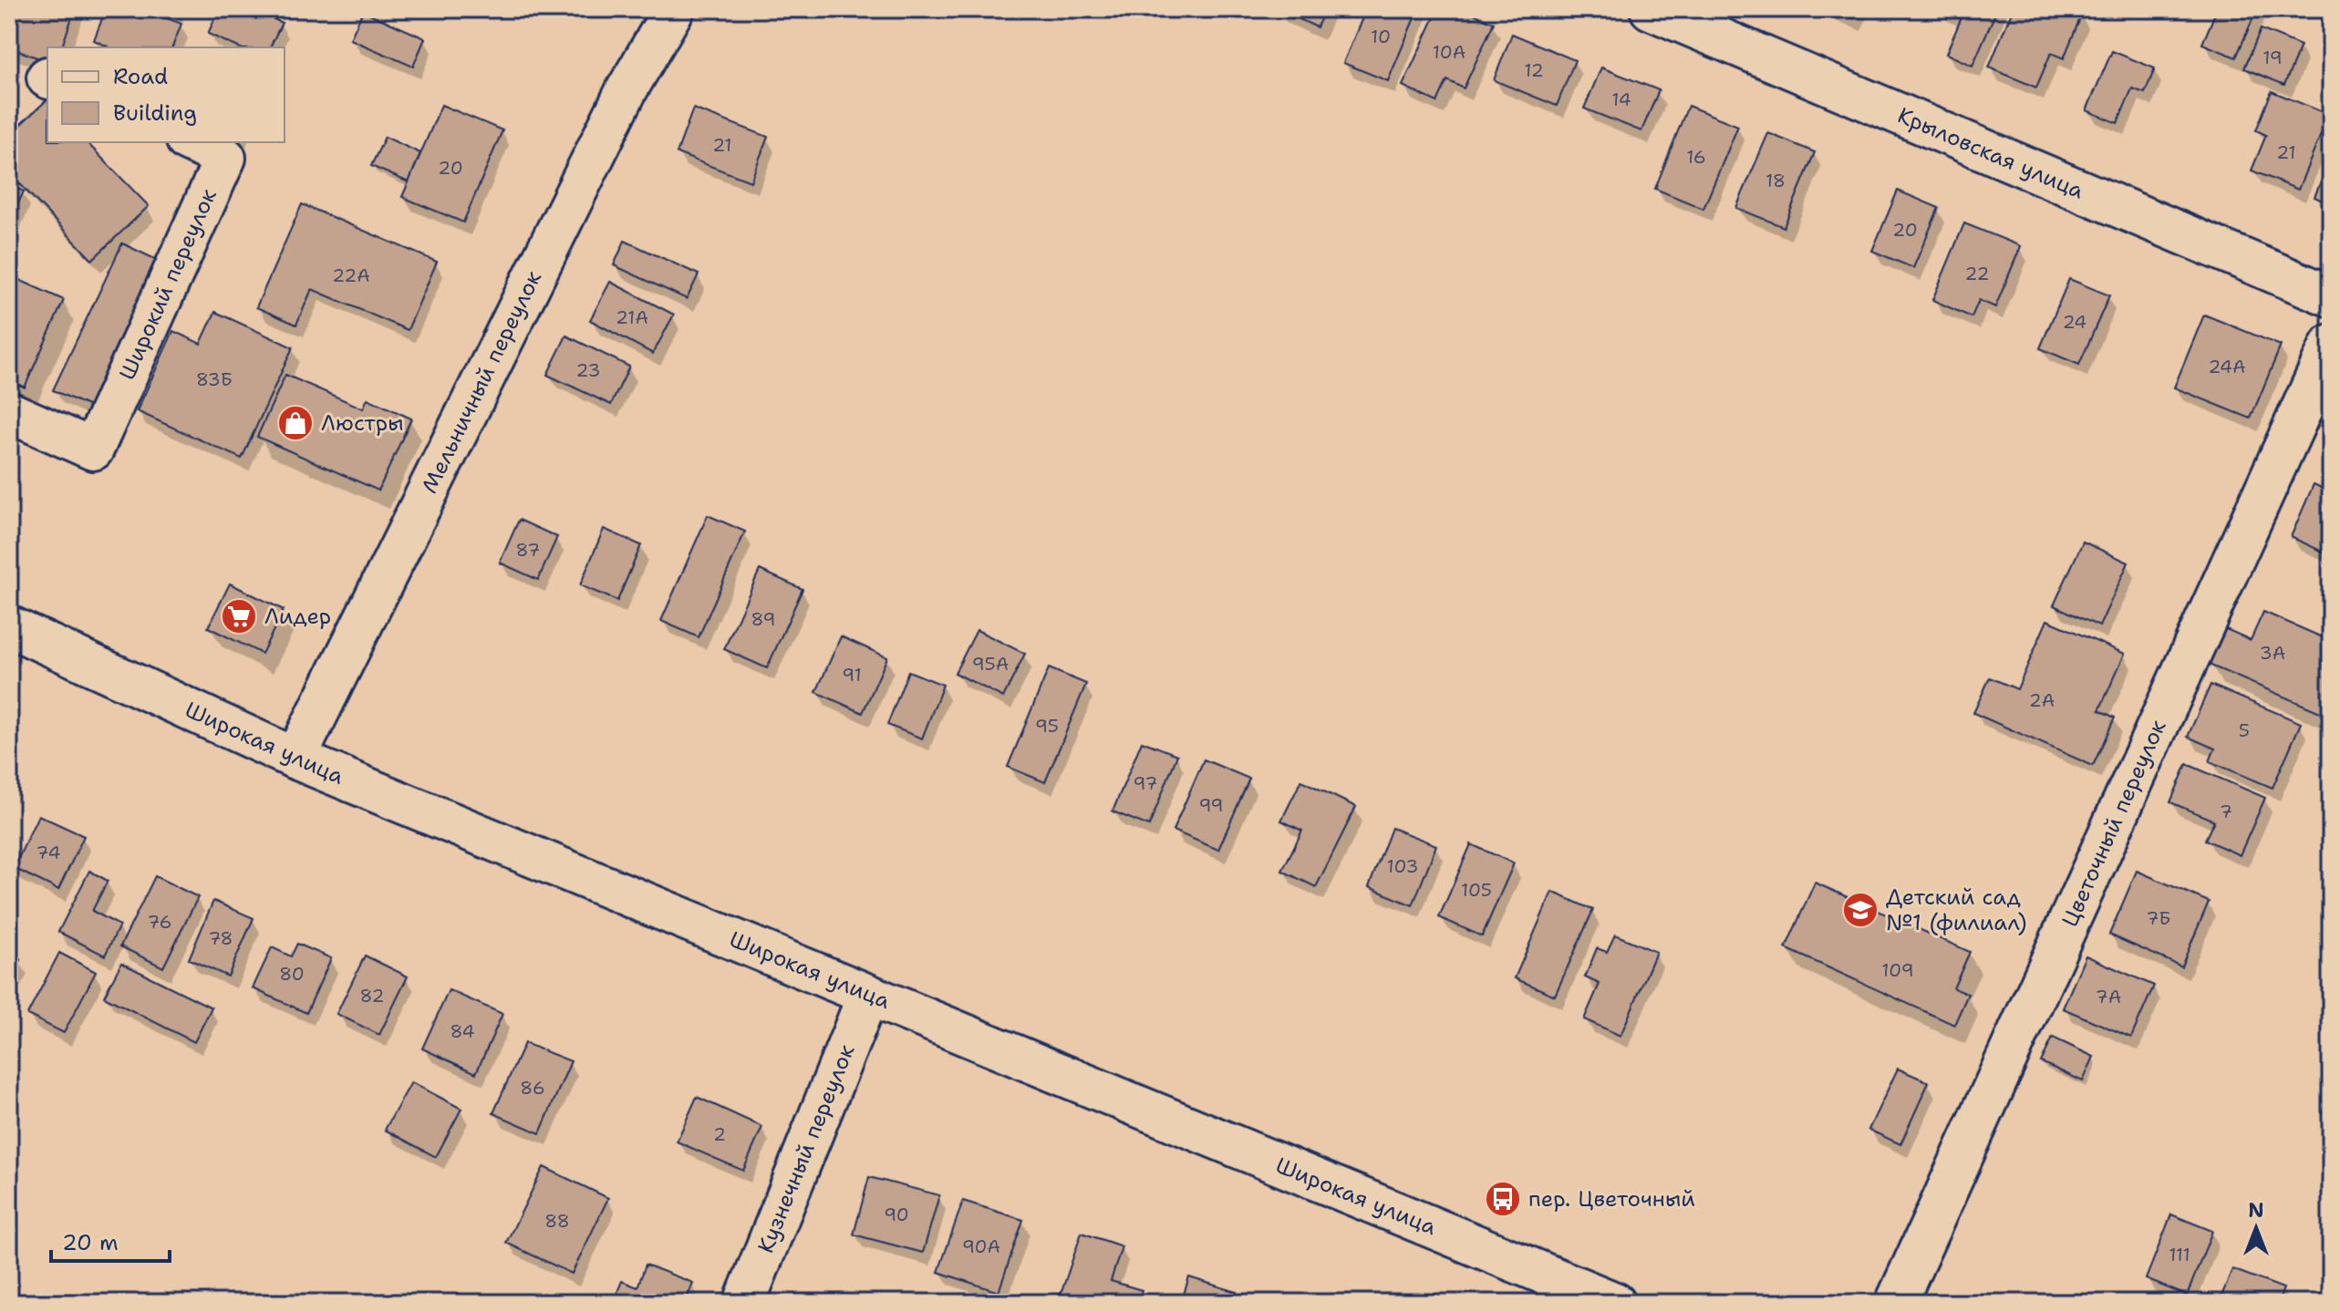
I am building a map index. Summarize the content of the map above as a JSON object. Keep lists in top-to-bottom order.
{
  "streets": {
    "street": [
      "Крыловская улица",
      "Широкий переулок",
      "Мельничный переулок",
      "Широкая улица",
      "Цветочный переулок",
      "Кузнечный переулок"
    ]
  },
  "crossings": [
    ["Мельничный переулок", "Широкая улица"],
    ["Широкая улица", "Кузнечный переулок"]
  ],
  "places": {
    "shop": ["Люстры"],
    "supermarket": ["Лидер"],
    "school or university": ["Детский сад №1 (филиал)"],
    "bus stop": ["пер. Цветочный"]
  },
  "house_numbers": [
    "10",
    "10А",
    "19",
    "12",
    "14",
    "21",
    "21",
    "16",
    "20",
    "18",
    "20",
    "22",
    "22А",
    "21А",
    "24",
    "24А",
    "23",
    "83Б",
    "87",
    "89",
    "3А",
    "95А",
    "91",
    "2А",
    "95",
    "5",
    "97",
    "99",
    "7",
    "74",
    "103",
    "105",
    "7Б",
    "76",
    "78",
    "109",
    "80",
    "82",
    "7А",
    "84",
    "86",
    "2",
    "90",
    "88",
    "90А",
    "111"
  ],
  "legend": ["Road", "Building"],
  "scale_bar": "20 m",
  "north": "top"
}
